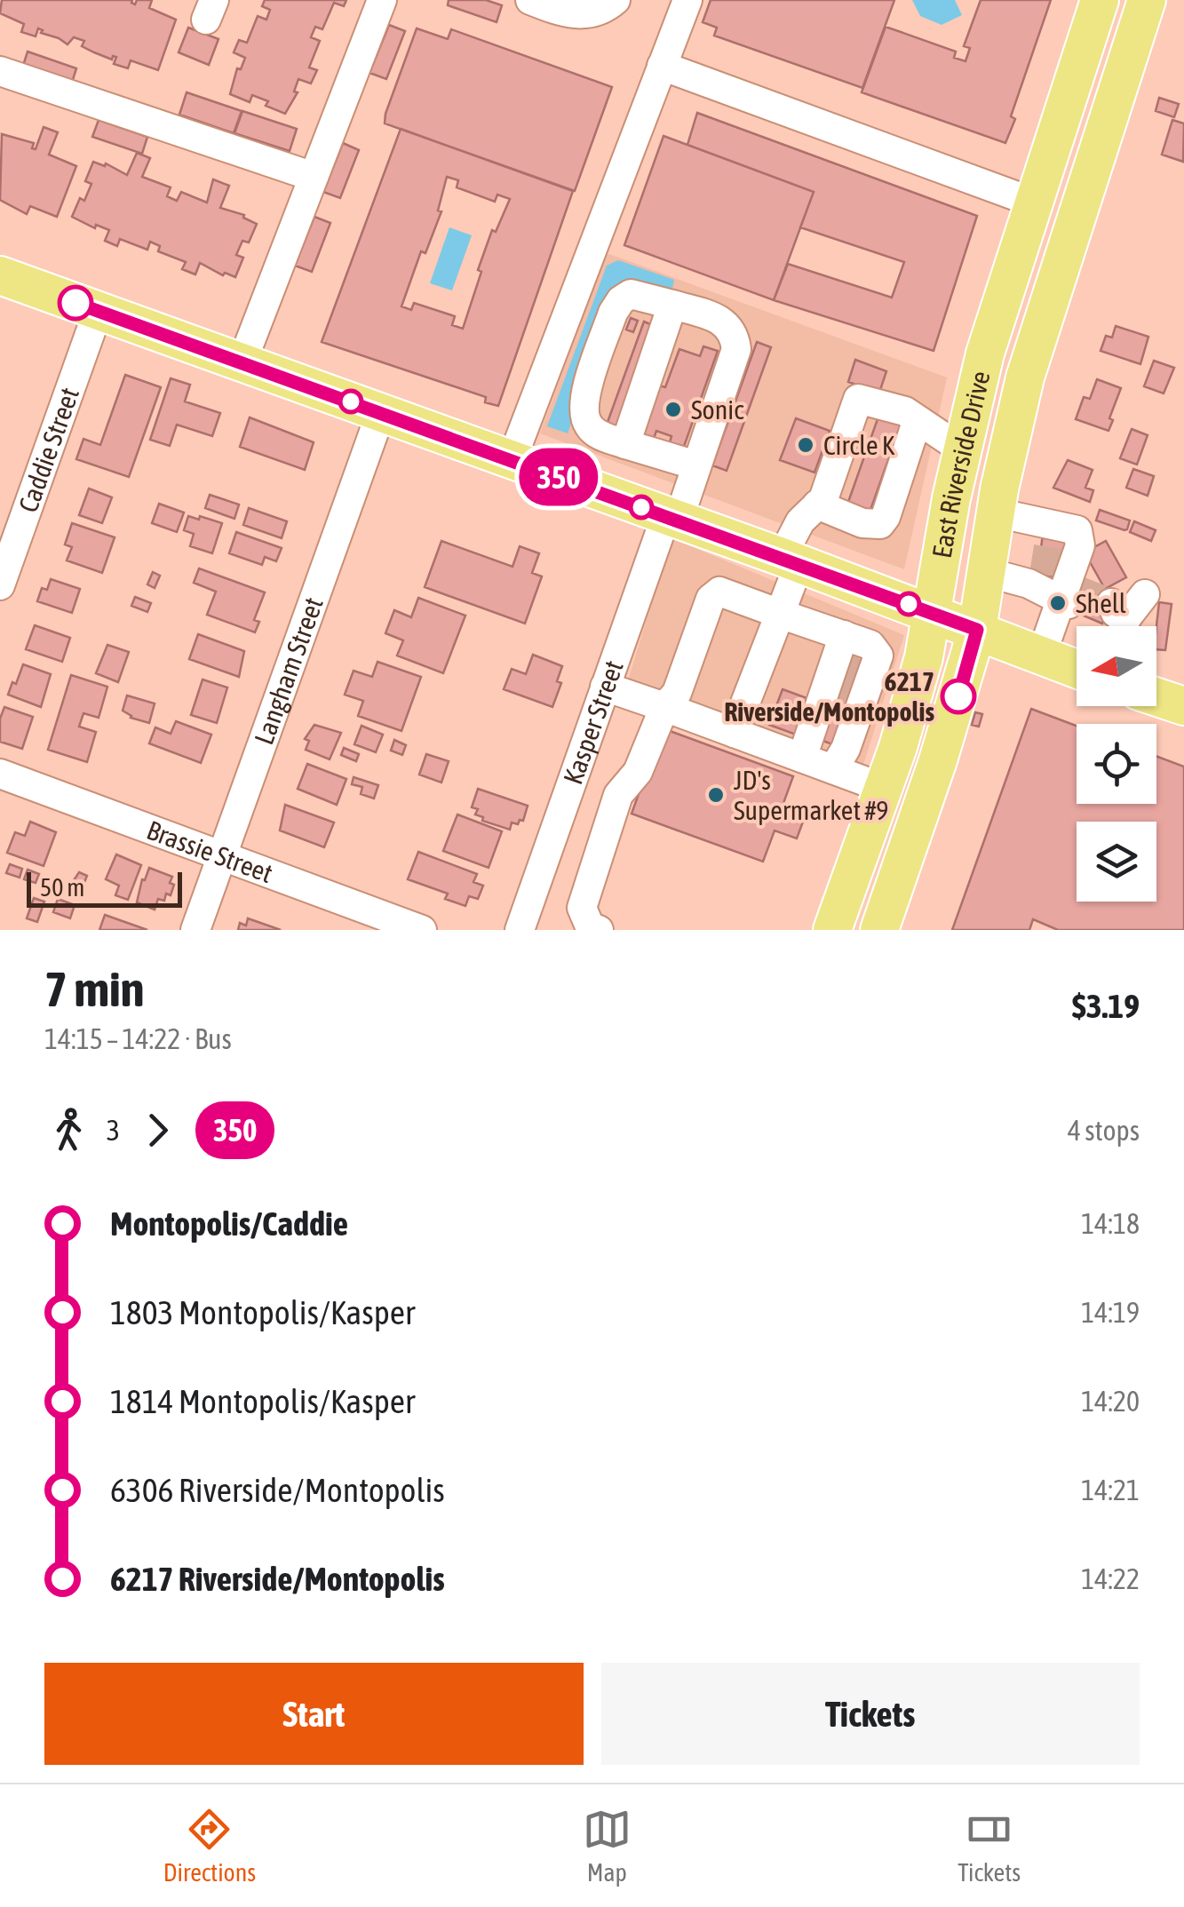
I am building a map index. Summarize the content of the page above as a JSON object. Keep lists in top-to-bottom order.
{
  "streets": {
    "main road": ["East Riverside Drive"],
    "street": [
      "Caddie Street",
      "Langham Street",
      "Kasper Street",
      "Brassie Street"
    ]
  },
  "crossings": [
    ["Langham Street", "Brassie Street"]
  ],
  "places": [
    "Sonic",
    "Circle K",
    "Shell",
    "6217 Riverside/Montopolis",
    "JD's Supermarket #9"
  ],
  "lines": ["bus line 350"],
  "scale_bar": "50 m",
  "north": "left",
  "page": {
    "on_map": "350",
    "scale": "50 m",
    "heading": ["7 min", "14:15 – 14:22 · Bus", "$3.19"],
    "legs": ["3", "350", "4 stops"],
    "list": [
      {
        "name": "Montopolis/Caddie",
        "value": "14:18"
      },
      {
        "name": "1803 Montopolis/Kasper",
        "value": "14:19"
      },
      {
        "name": "1814 Montopolis/Kasper",
        "value": "14:20"
      },
      {
        "name": "6306 Riverside/Montopolis",
        "value": "14:21"
      },
      {
        "name": "6217 Riverside/Montopolis",
        "value": "14:22"
      }
    ],
    "buttons": ["Start", "Tickets"],
    "tabs": ["Directions", "Map", "Tickets"]
  }
}
